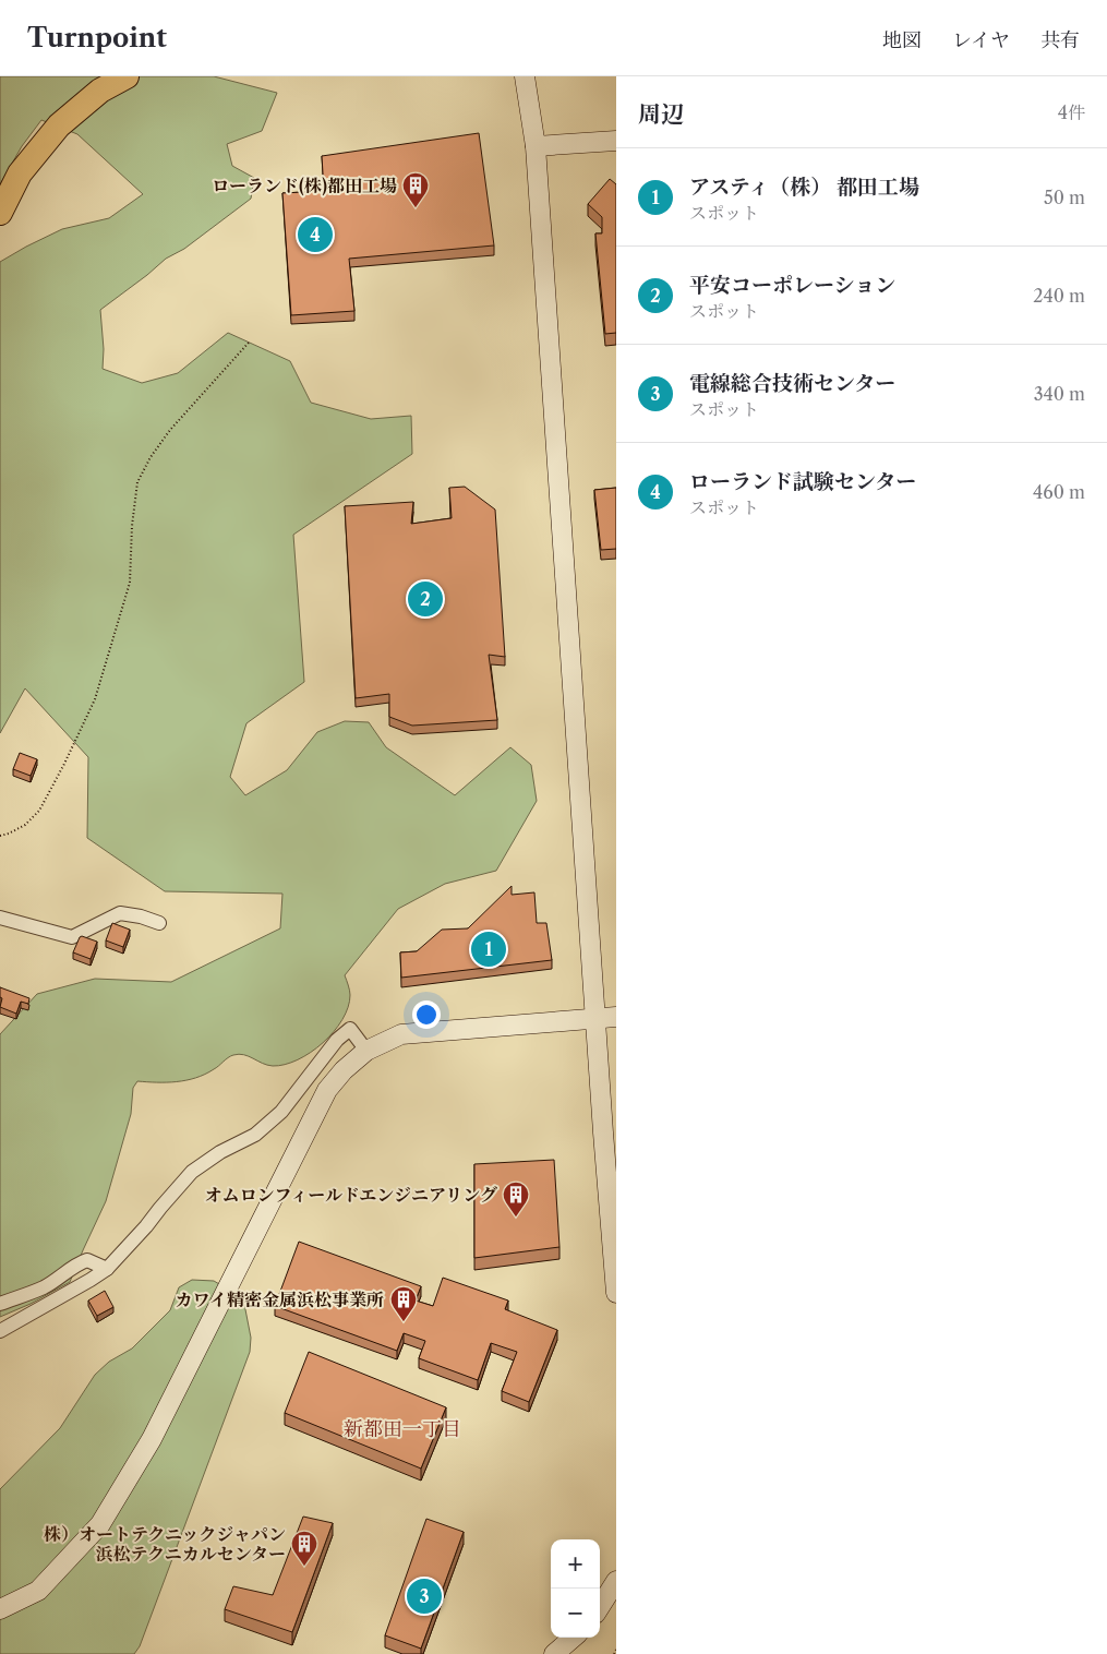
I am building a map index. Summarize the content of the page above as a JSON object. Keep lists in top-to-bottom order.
{
  "districts": ["新都田一丁目"],
  "places": {
    "building": [
      "ローランド(株)都田工場",
      "オムロンフィールドエンジニアリング",
      "カワイ精密金属浜松事業所",
      "株）オートテクニックジャパン 浜松テクニカルセンター"
    ]
  },
  "page": {
    "header": "Turnpoint",
    "nav": ["地図", "レイヤ", "共有"],
    "heading": ["周辺", "4件"],
    "list": [
      {
        "mark": "1",
        "name": "アスティ（株） 都田工場",
        "note": "スポット",
        "value": "50 m"
      },
      {
        "mark": "2",
        "name": "平安コーポレーション",
        "note": "スポット",
        "value": "240 m"
      },
      {
        "mark": "3",
        "name": "電線総合技術センター",
        "note": "スポット",
        "value": "340 m"
      },
      {
        "mark": "4",
        "name": "ローランド試験センター",
        "note": "スポット",
        "value": "460 m"
      }
    ],
    "pins": [
      "4",
      "2",
      "1",
      "3"
    ],
    "map_buttons": ["+", "−"]
  }
}
